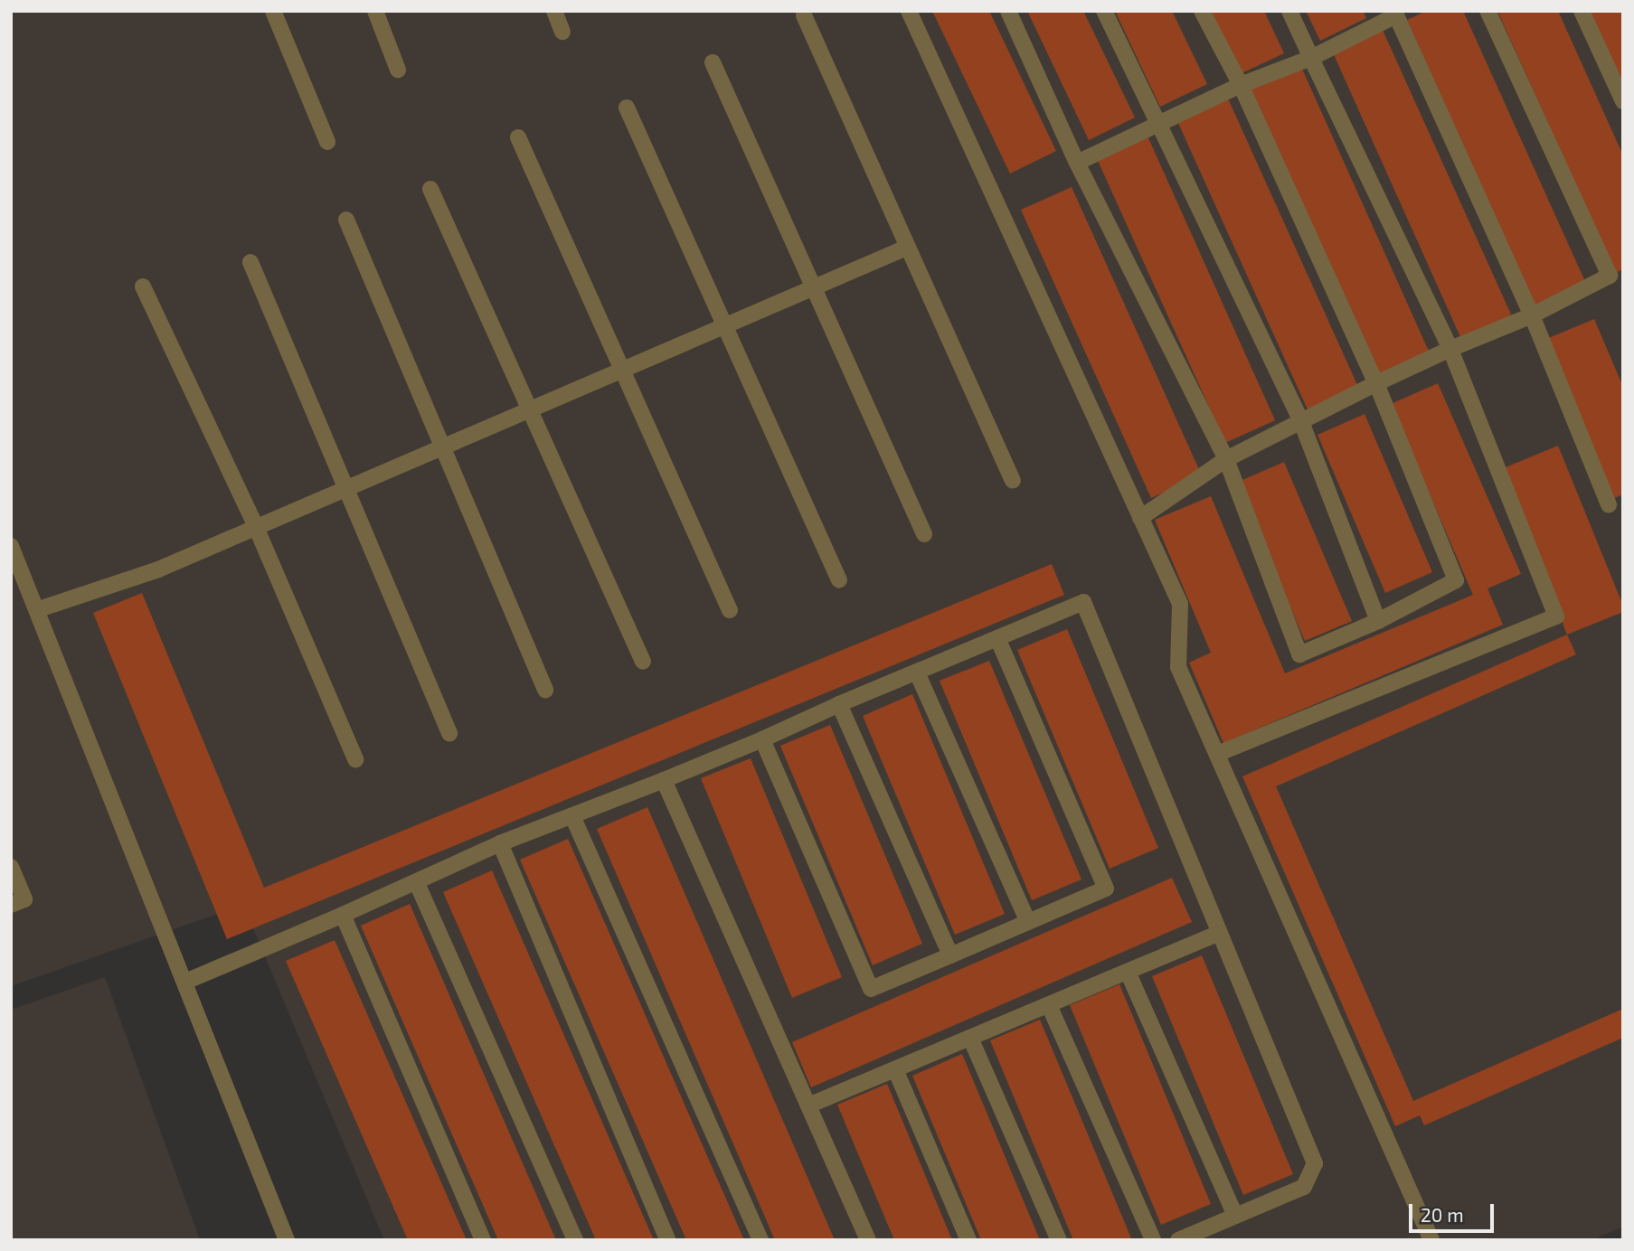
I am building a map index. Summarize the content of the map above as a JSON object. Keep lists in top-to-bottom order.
{
  "scale_bar": "20 m"
}
